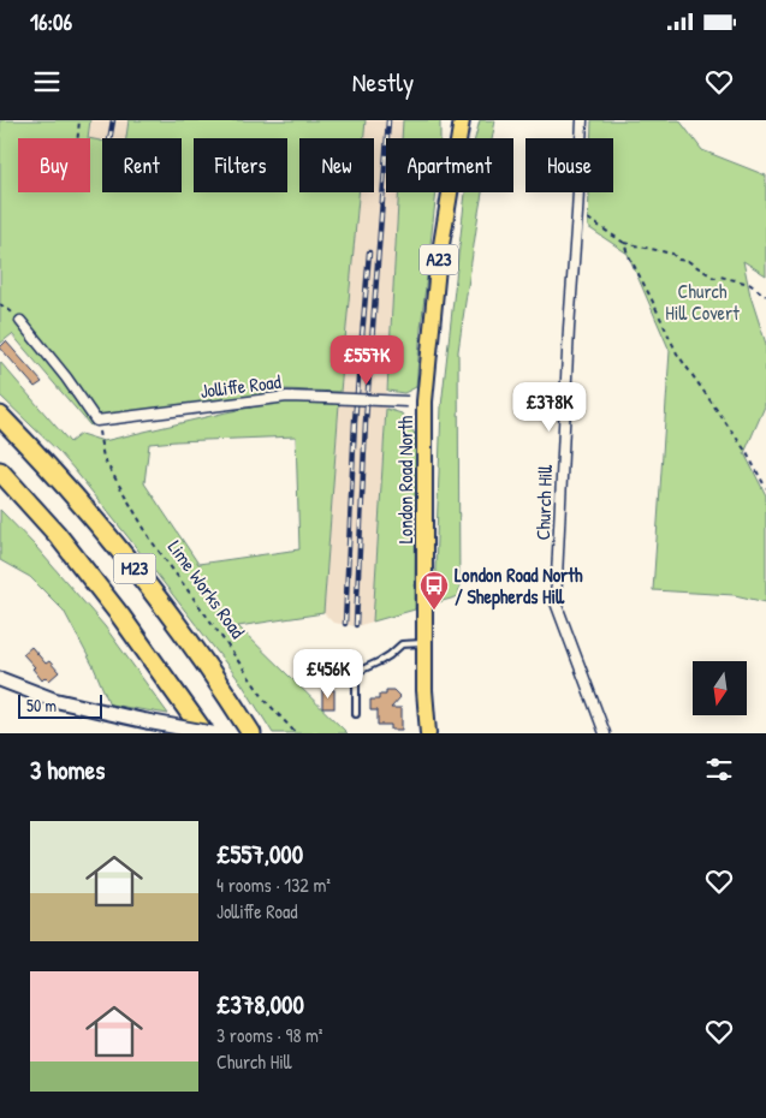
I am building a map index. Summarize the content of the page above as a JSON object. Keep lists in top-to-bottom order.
{
  "streets": {
    "highway": ["M23"],
    "main road": ["A23", "London Road North"],
    "street": ["Jolliffe Road", "Church Hill"],
    "path": ["Lime Works Road"]
  },
  "crossings": [
    ["Jolliffe Road", "London Road North"],
    ["Jolliffe Road", "Lime Works Road"]
  ],
  "parks": ["Church Hill Covert"],
  "places": {
    "bus stop": ["London Road North / Shepherds Hill"]
  },
  "scale_bar": "50 m",
  "north": "bottom",
  "page": {
    "status": "16:06",
    "header": "Nestly",
    "chip": [
      "Buy",
      "Rent",
      "Filters",
      "New",
      "Apartment",
      "House"
    ],
    "price": ["£557K", "£378K", "£456K"],
    "scale": "50 m",
    "heading": "3 homes",
    "list": [
      {
        "name": "£557,000",
        "note": "4 rooms · 132 m² · Jolliffe Road"
      },
      {
        "name": "£378,000",
        "note": "3 rooms · 98 m² · Church Hill"
      }
    ]
  }
}
